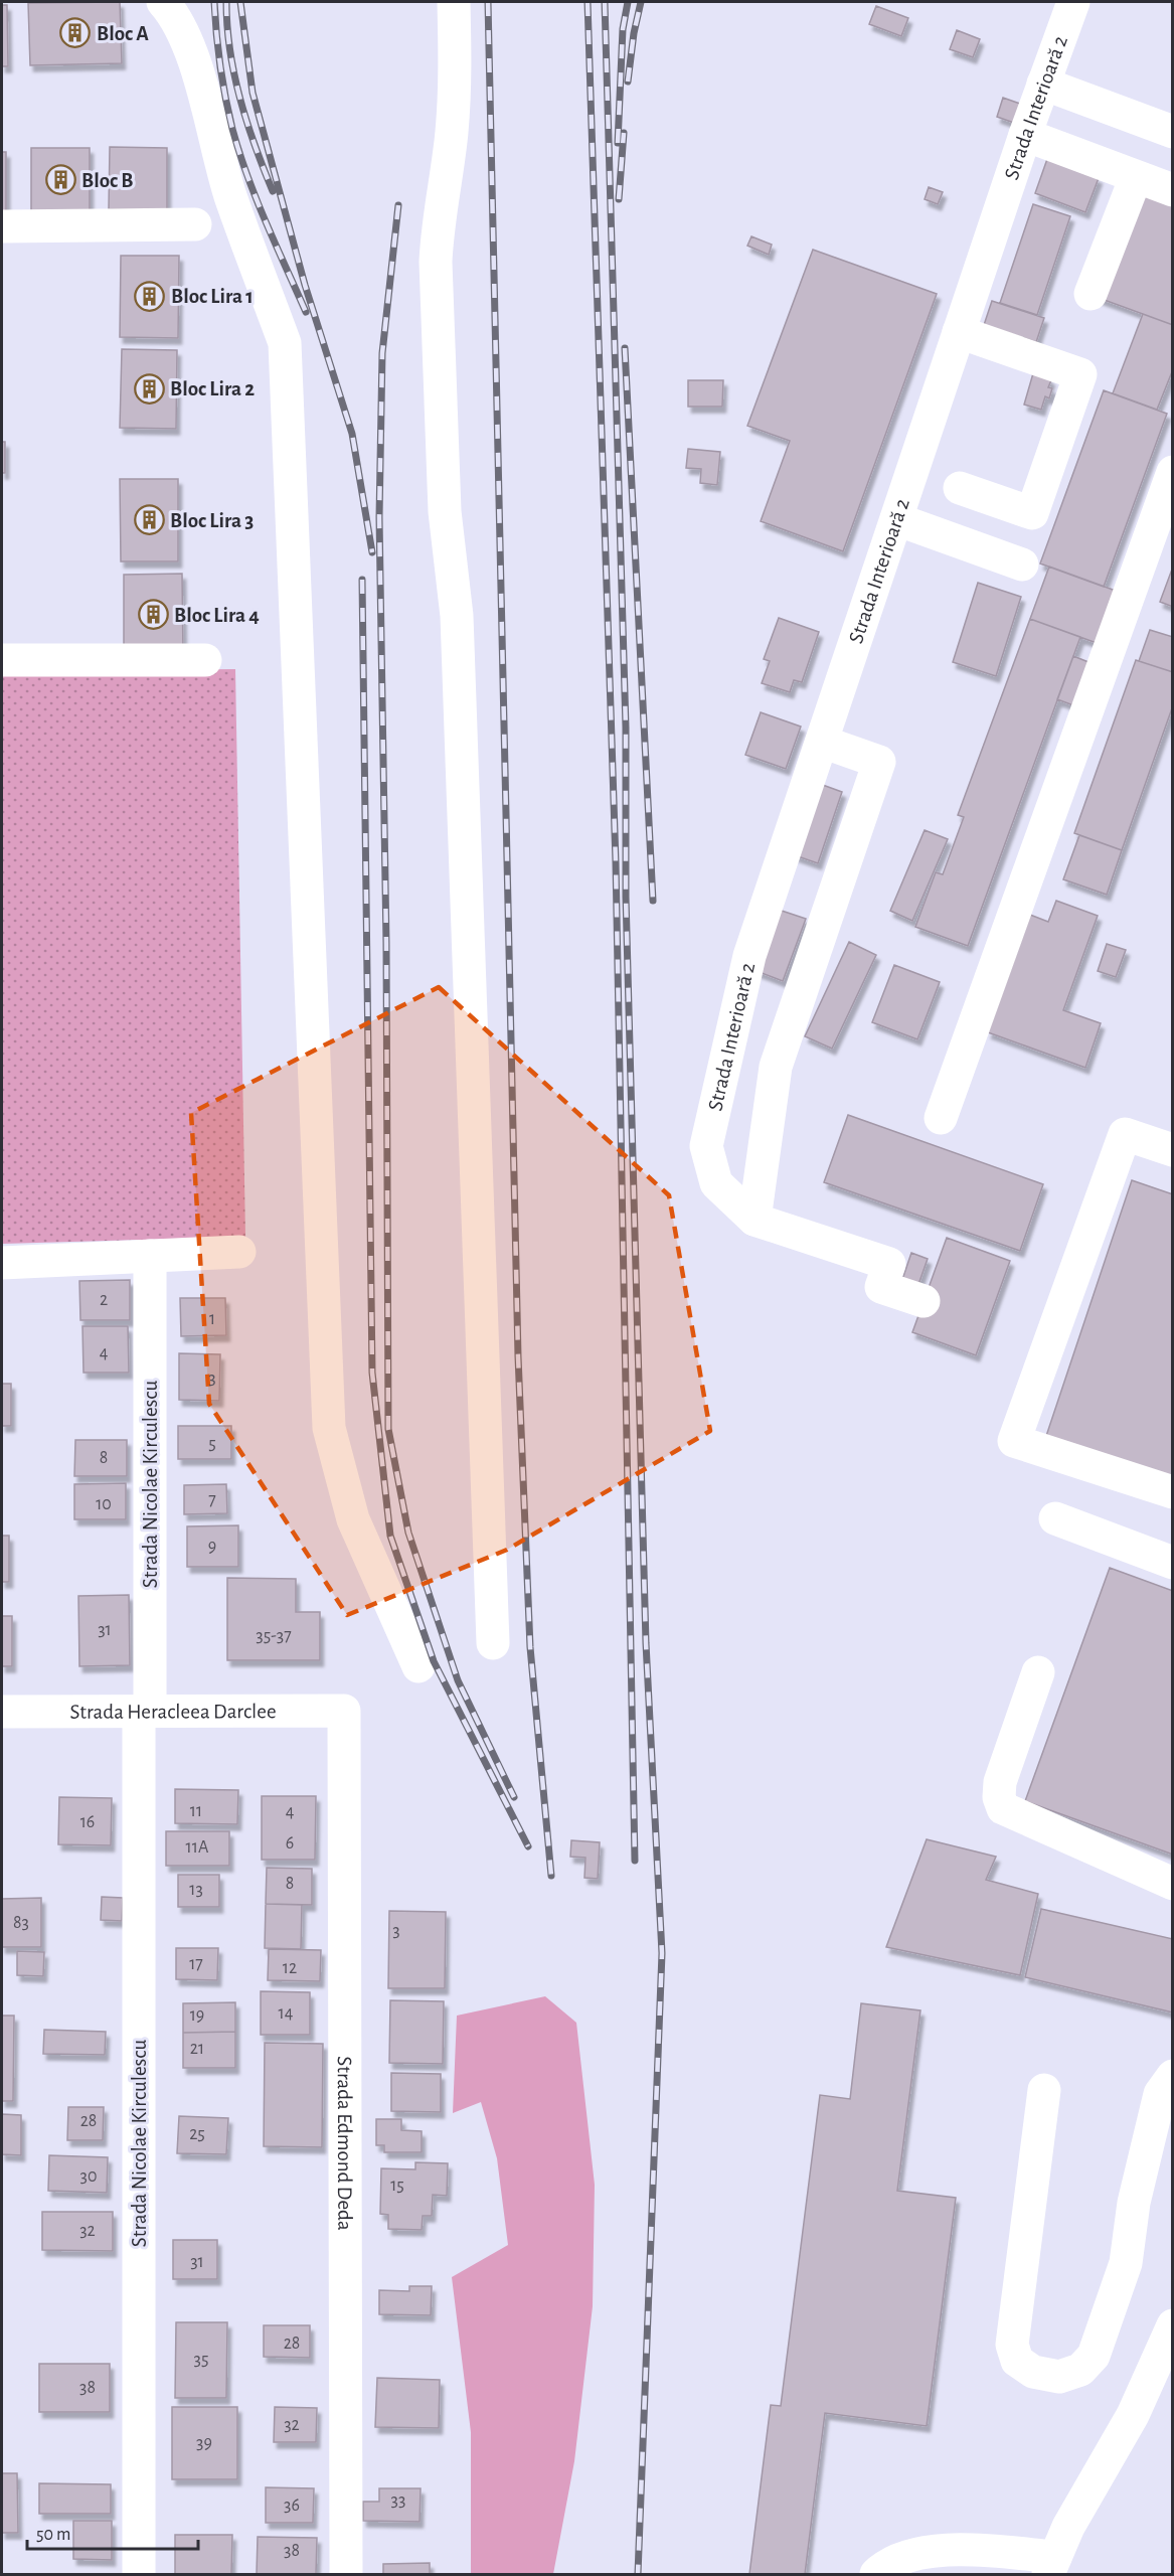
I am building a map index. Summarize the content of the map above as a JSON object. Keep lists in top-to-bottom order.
{
  "streets": {
    "street": [
      "Strada Interioară 2",
      "Strada Nicolae Kirculescu",
      "Strada Heracleea Darclee",
      "Strada Edmond Deda"
    ]
  },
  "crossings": [
    ["Strada Nicolae Kirculescu", "Strada Heracleea Darclee"],
    ["Strada Heracleea Darclee", "Strada Edmond Deda"]
  ],
  "places": {
    "building": [
      "Bloc A",
      "Bloc B",
      "Bloc Lira 1",
      "Bloc Lira 2",
      "Bloc Lira 3",
      "Bloc Lira 4"
    ]
  },
  "house_numbers": [
    "2",
    "1",
    "4",
    "3",
    "5",
    "8",
    "7",
    "10",
    "9",
    "31",
    "35-37",
    "11",
    "4",
    "16",
    "6",
    "11A",
    "8",
    "13",
    "83",
    "3",
    "17",
    "12",
    "14",
    "19",
    "21",
    "28",
    "25",
    "30",
    "15",
    "32",
    "31",
    "28",
    "35",
    "38",
    "32",
    "39",
    "33",
    "36",
    "38"
  ],
  "scale_bar": "50 m"
}
